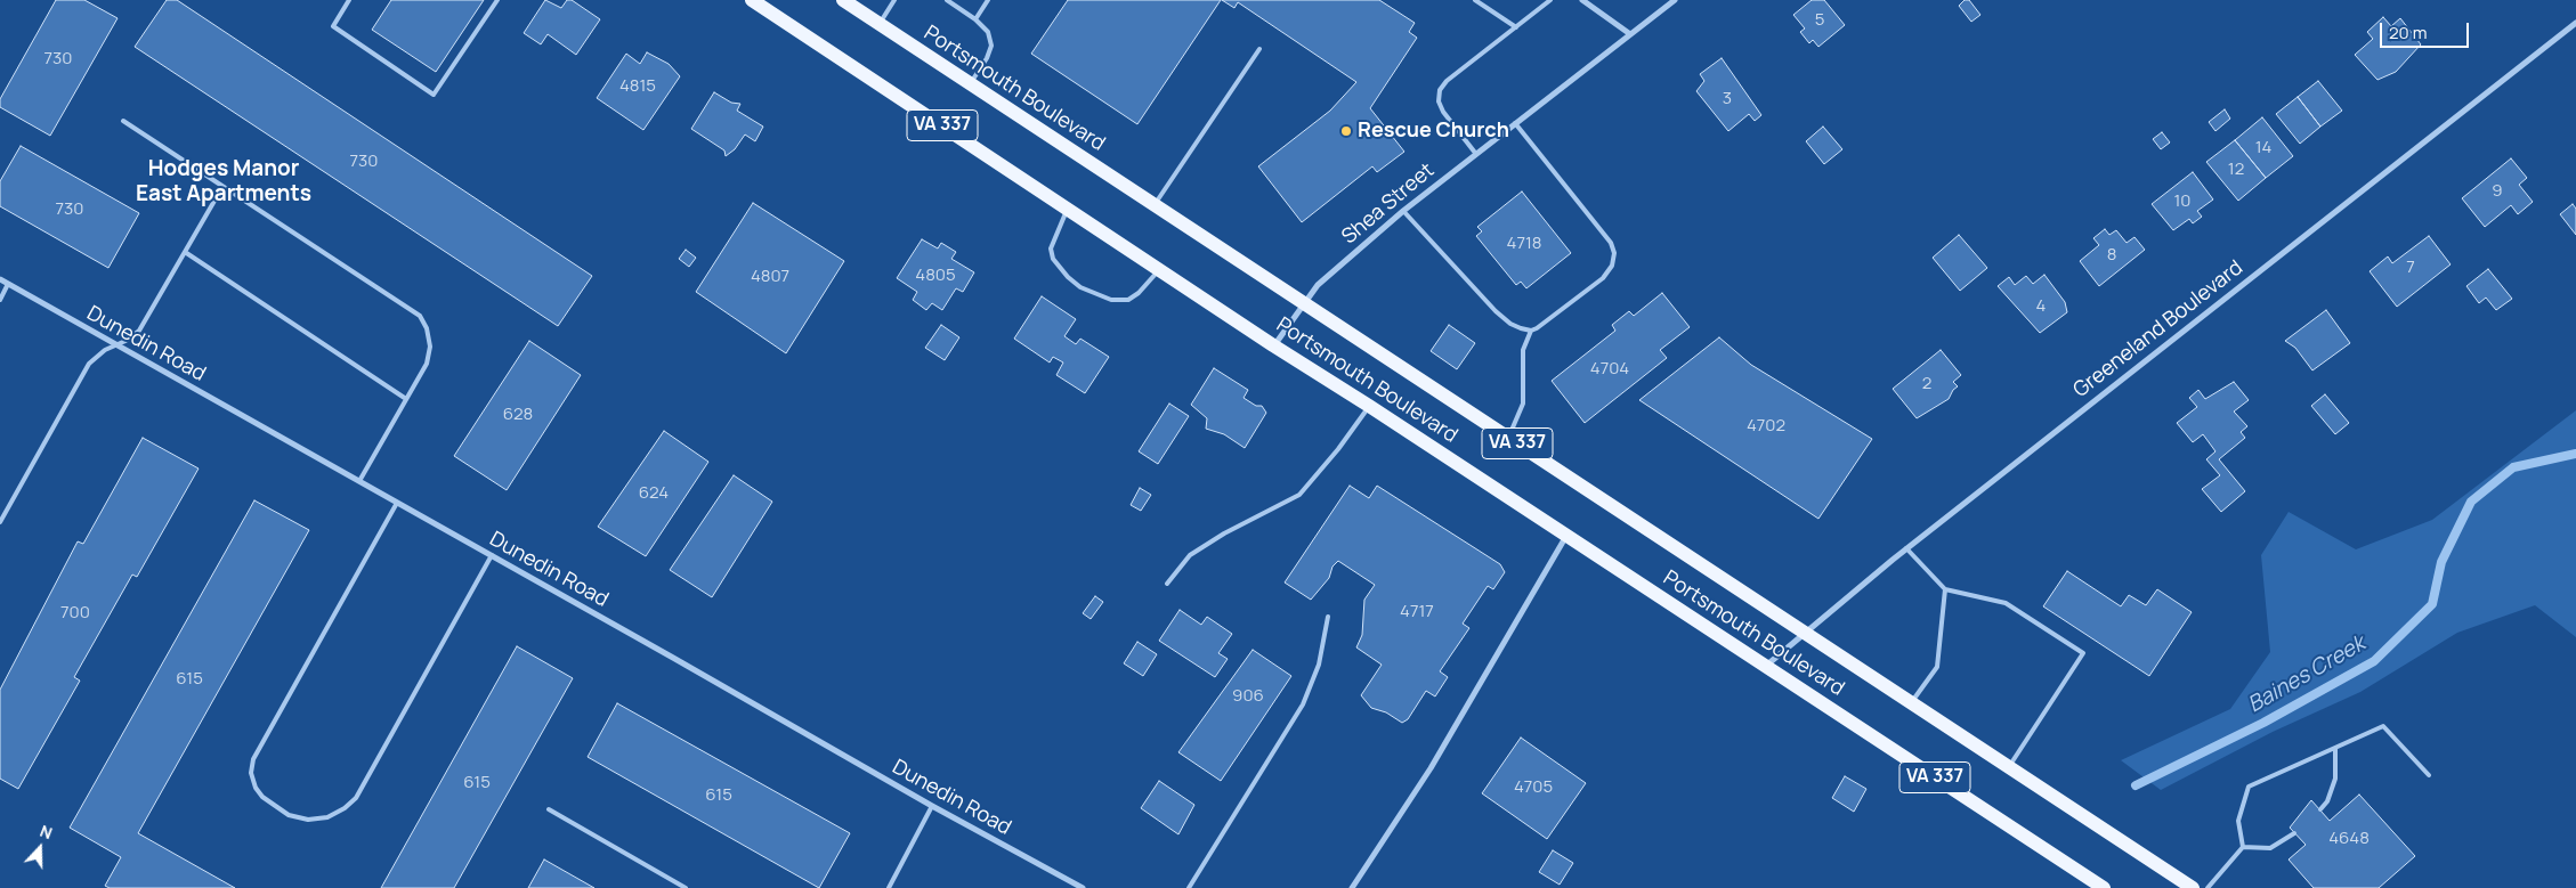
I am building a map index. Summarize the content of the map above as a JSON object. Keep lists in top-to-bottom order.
{
  "streets": {
    "main road": ["Portsmouth Boulevard", "VA 337"],
    "street": ["Shea Street", "Greeneland Boulevard", "Dunedin Road"]
  },
  "crossings": [
    ["Portsmouth Boulevard", "Shea Street"],
    ["Portsmouth Boulevard", "Greeneland Boulevard"]
  ],
  "districts": ["Hodges Manor East Apartments"],
  "water": ["Baines Creek"],
  "places": ["Rescue Church"],
  "house_numbers": [
    "5",
    "730",
    "4815",
    "3",
    "14",
    "730",
    "12",
    "9",
    "10",
    "730",
    "4718",
    "8",
    "7",
    "4805",
    "4807",
    "4",
    "4704",
    "2",
    "628",
    "4702",
    "624",
    "4717",
    "700",
    "615",
    "906",
    "615",
    "4705",
    "615",
    "4648"
  ],
  "scale_bar": "20 m",
  "north": "top"
}
